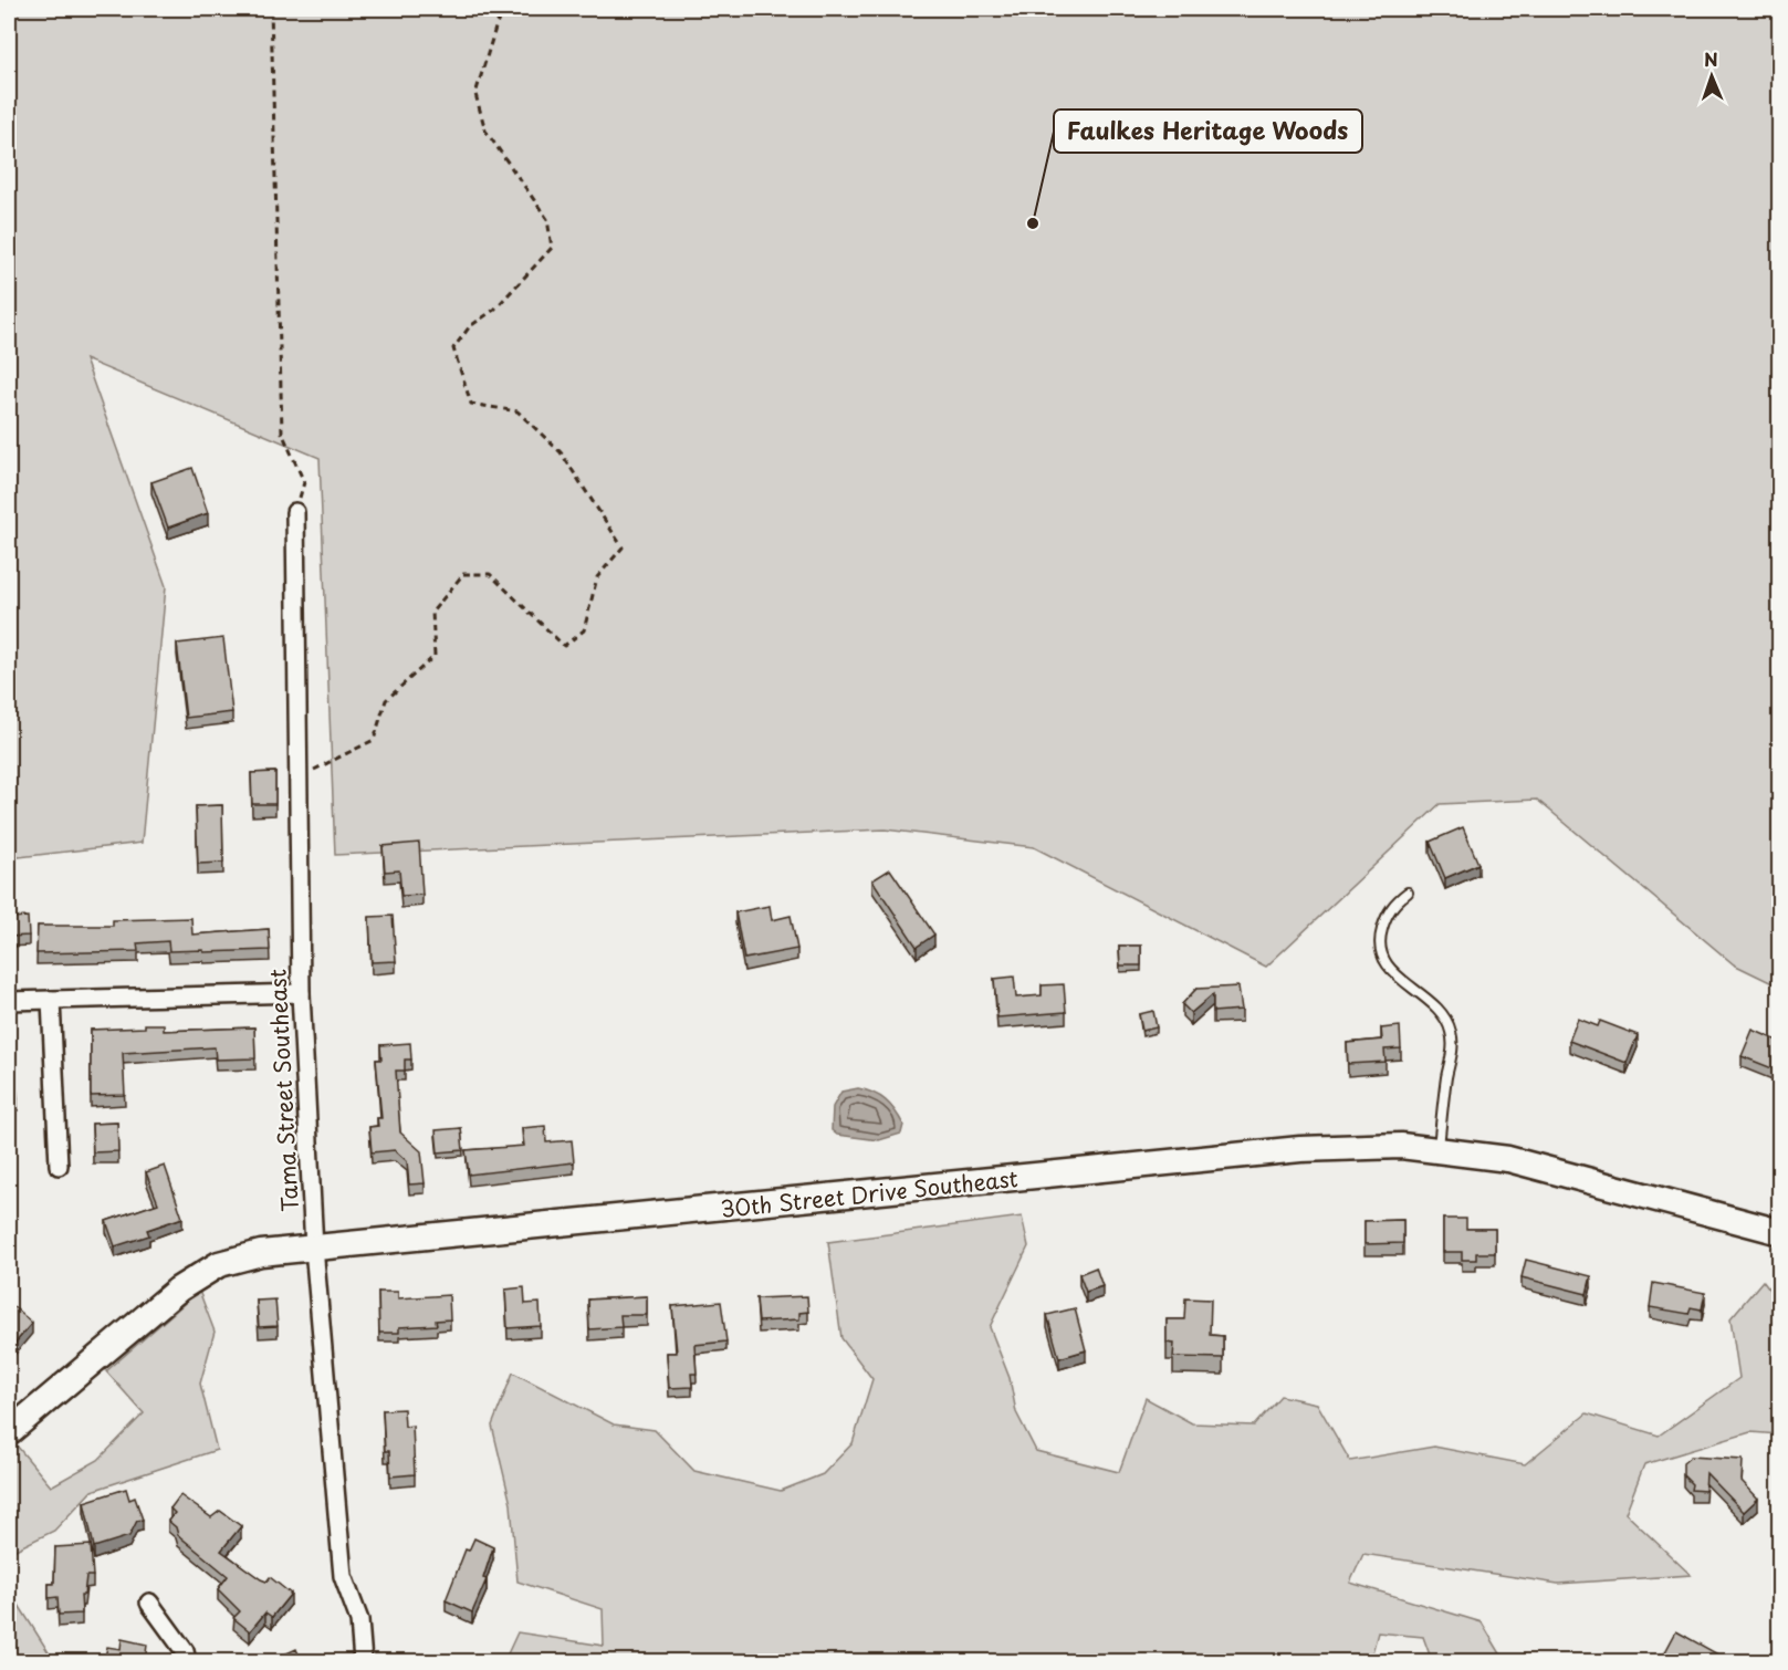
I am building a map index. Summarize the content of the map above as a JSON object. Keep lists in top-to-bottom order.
{
  "streets": {
    "main road": ["30th Street Drive Southeast"],
    "street": ["Tama Street Southeast"]
  },
  "crossings": [
    ["Tama Street Southeast", "30th Street Drive Southeast"]
  ],
  "places": ["Faulkes Heritage Woods"],
  "north": "top"
}
